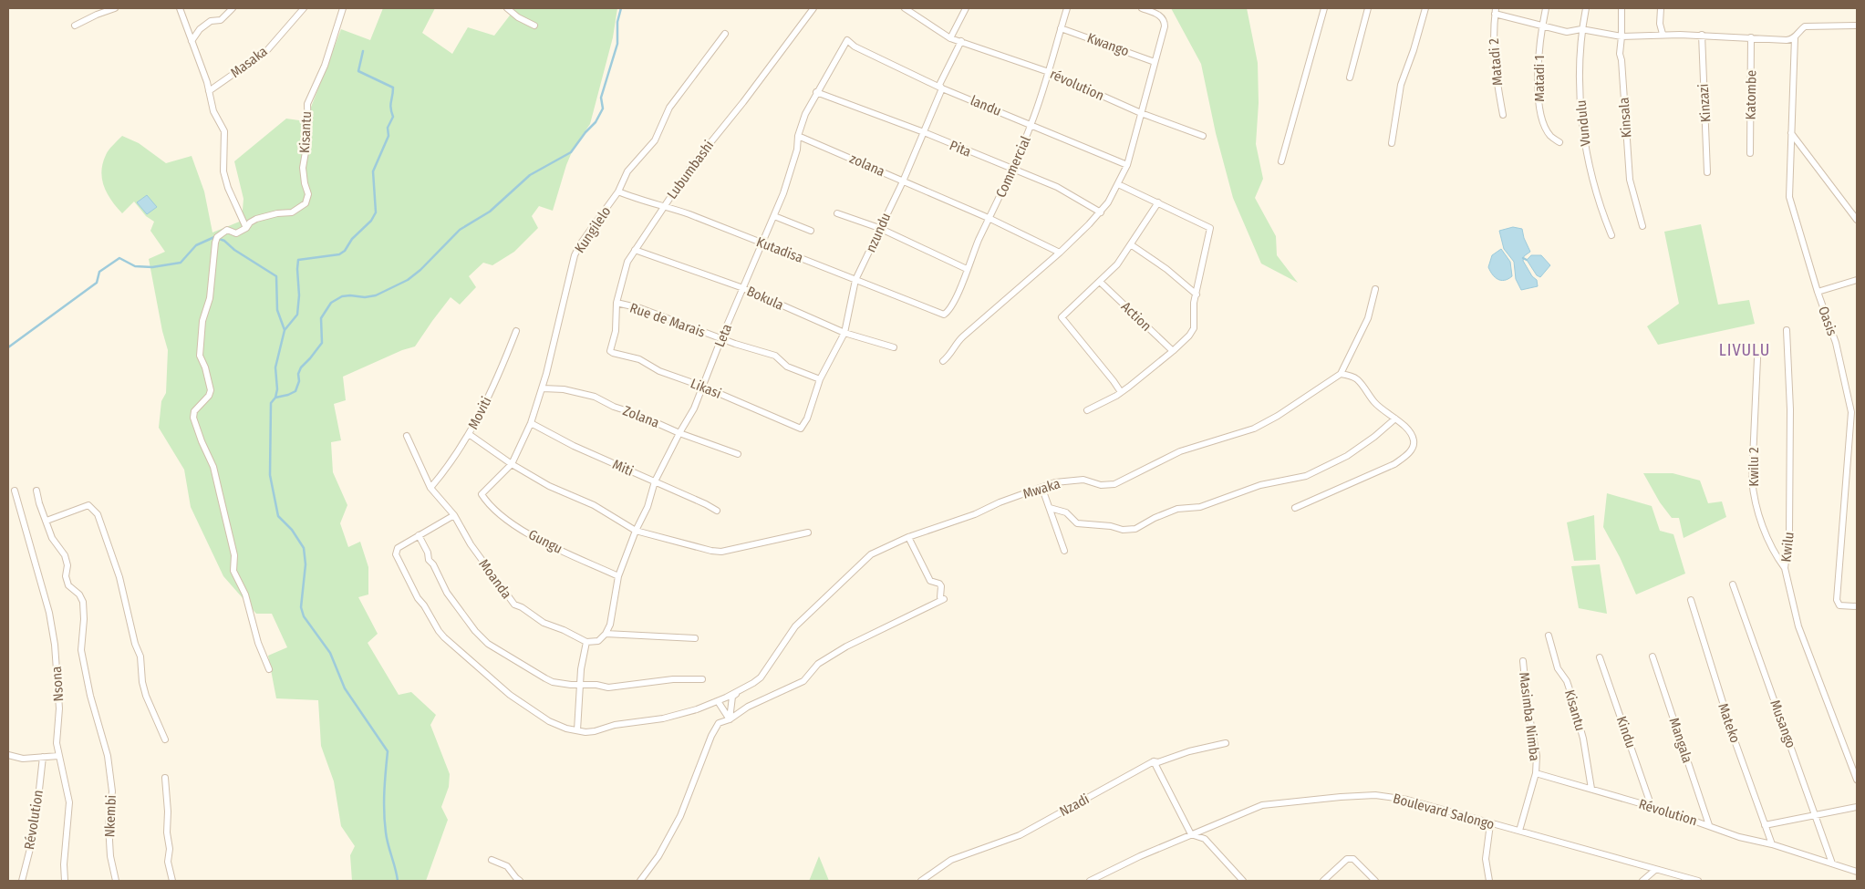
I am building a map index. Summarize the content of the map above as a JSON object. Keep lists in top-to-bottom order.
{
  "streets": {
    "street": [
      "Kwango",
      "Masaka",
      "Matadi 2",
      "Matadi 1",
      "révolution",
      "Katombe",
      "Kinzazi",
      "landu",
      "Kinsala",
      "Vundulu",
      "Kisantu",
      "Pita",
      "zolana",
      "Commercial",
      "Lubumbashi",
      "Kungilelo",
      "nzundu",
      "Kutadisa",
      "Bokula",
      "Action",
      "Rue de Marais",
      "Oasis",
      "Leta",
      "Likasi",
      "Moviti",
      "Zolana",
      "Kwilu 2",
      "Miti",
      "Mwaka",
      "Gungu",
      "Kwilu",
      "Moanda",
      "Nsona",
      "Masimba Nimba",
      "Mateko",
      "Musango",
      "Kindu",
      "Mangala",
      "Nzadi",
      "Boulevard Salongo",
      "Révolution",
      "Nkembi"
    ]
  },
  "crossings": [
    ["Kwango", "Commercial"],
    ["révolution", "Commercial"],
    ["révolution", "nzundu"],
    ["landu", "Commercial"],
    ["landu", "nzundu"],
    ["landu", "Leta"],
    ["Kisantu", "Révolution"],
    ["Pita", "Commercial"],
    ["Pita", "nzundu"],
    ["Pita", "Leta"],
    ["zolana", "Commercial"],
    ["zolana", "nzundu"],
    ["zolana", "Leta"],
    ["Commercial", "Kutadisa"],
    ["Lubumbashi", "Kutadisa"],
    ["Lubumbashi", "Bokula"],
    ["Lubumbashi", "Rue de Marais"],
    ["Lubumbashi", "Likasi"],
    ["Kungilelo", "Kutadisa"],
    ["Kungilelo", "Zolana"],
    ["Kungilelo", "Miti"],
    ["Kungilelo", "Gungu"],
    ["nzundu", "Kutadisa"],
    ["nzundu", "Bokula"],
    ["nzundu", "Rue de Marais"],
    ["nzundu", "Likasi"],
    ["Kutadisa", "Leta"],
    ["Bokula", "Leta"],
    ["Rue de Marais", "Leta"],
    ["Leta", "Likasi"],
    ["Leta", "Zolana"],
    ["Leta", "Miti"],
    ["Leta", "Gungu"],
    ["Moviti", "Moanda"],
    ["Kwilu 2", "Kwilu"],
    ["Masimba Nimba", "Révolution"],
    ["Mateko", "Révolution"],
    ["Musango", "Révolution"],
    ["Kindu", "Révolution"],
    ["Mangala", "Révolution"]
  ],
  "districts": ["LIVULU"]
}
